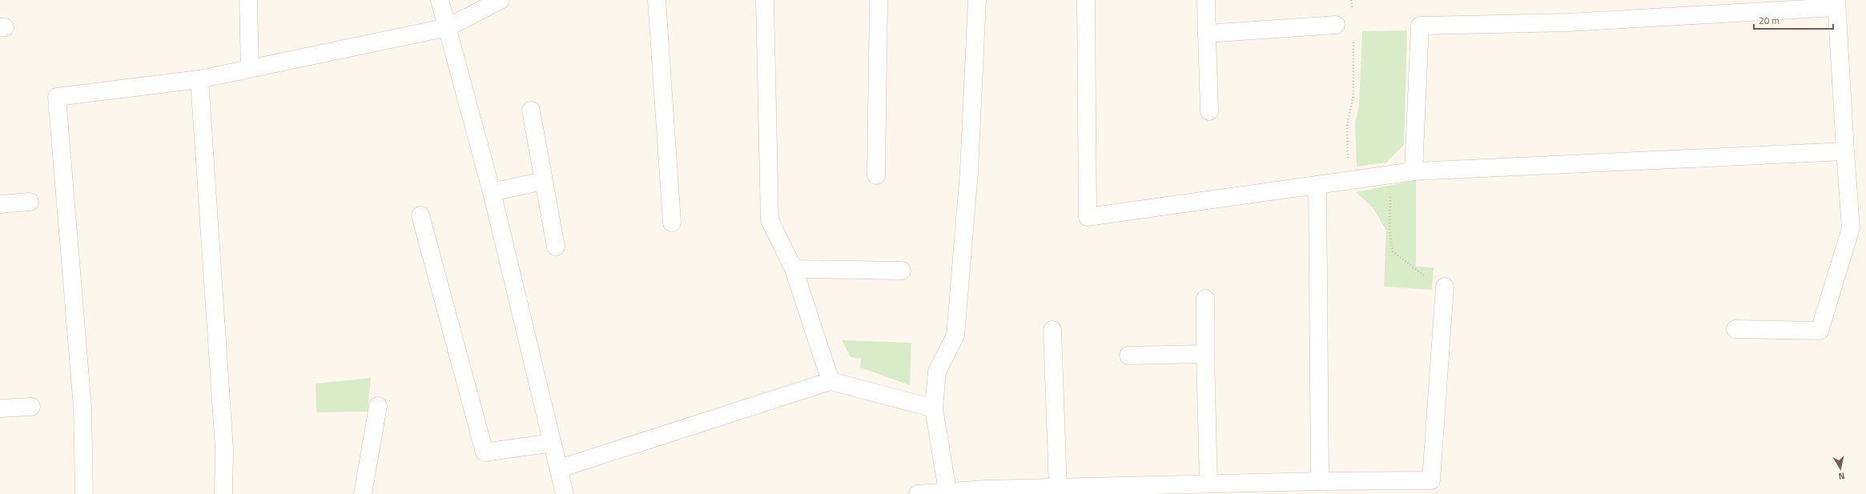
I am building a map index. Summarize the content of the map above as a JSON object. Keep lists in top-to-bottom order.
{
  "scale_bar": "20 m",
  "north": "bottom"
}
